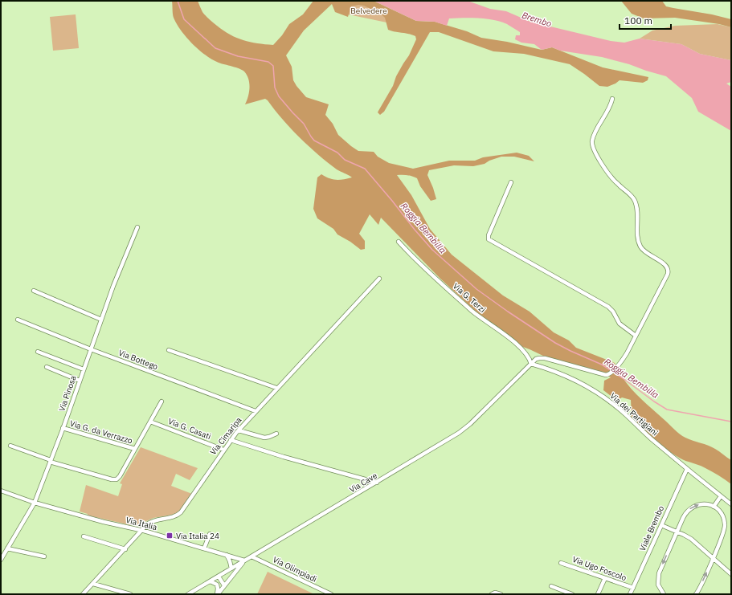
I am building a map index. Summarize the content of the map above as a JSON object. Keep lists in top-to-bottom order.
{
  "streets": {
    "street": [
      "Via G. Terzi",
      "Via Bottego",
      "Via Pinosa",
      "Via dei Partigiani",
      "Via G. Casati",
      "Via G. da Verrazzo",
      "Via Cimaripa",
      "Via Cave",
      "Via Italia",
      "Viale Brembo",
      "Via Ugo Foscolo",
      "Via Olimpiadi"
    ]
  },
  "crossings": [
    ["Via G. Terzi", "Via dei Partigiani"],
    ["Via G. Terzi", "Via Cave"],
    ["Via Bottego", "Via Pinosa"],
    ["Via Bottego", "Via Cimaripa"],
    ["Via Pinosa", "Via G. da Verrazzo"],
    ["Via Pinosa", "Via Italia"],
    ["Via dei Partigiani", "Via Cave"],
    ["Via dei Partigiani", "Viale Brembo"],
    ["Via G. Casati", "Via Cimaripa"],
    ["Via Cimaripa", "Via Italia"],
    ["Via Cave", "Via Italia"],
    ["Via Cave", "Via Olimpiadi"],
    ["Viale Brembo", "Via Ugo Foscolo"]
  ],
  "water": ["Brembo", "Roggia Bembilla"],
  "parks": ["Belvedere"],
  "places": {
    "transit": ["Via Italia 24"]
  },
  "scale_bar": "100 m"
}
